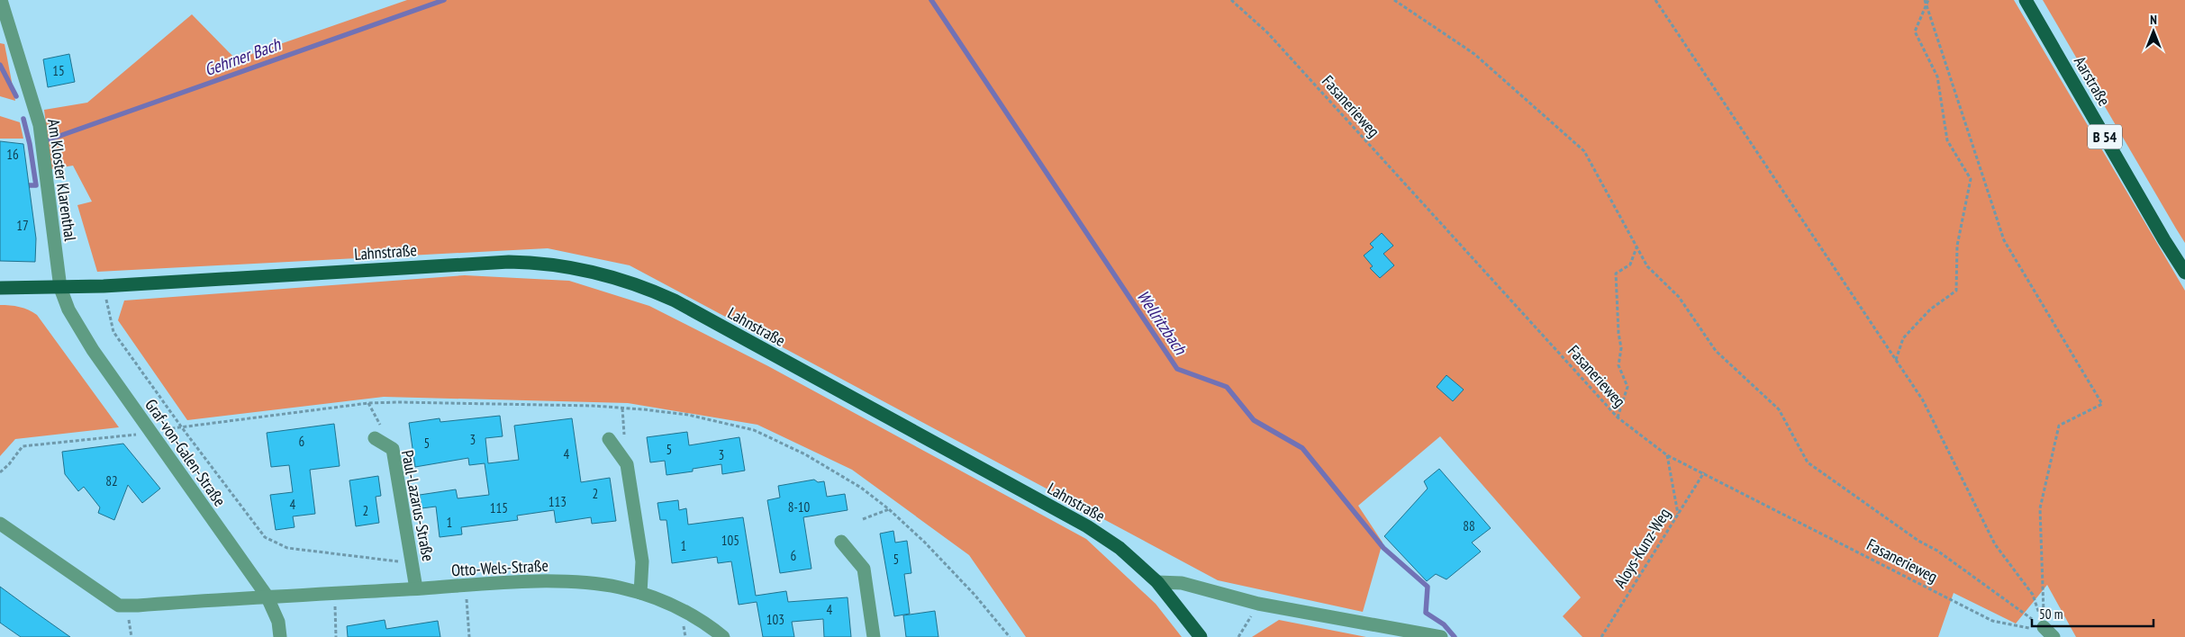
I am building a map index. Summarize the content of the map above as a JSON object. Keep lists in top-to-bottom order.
{
  "streets": {
    "main road": ["Aarstraße", "B 54", "Lahnstraße"],
    "street": [
      "Am Kloster Klarenthal",
      "Graf-von-Galen-Straße",
      "Paul-Lazarus-Straße",
      "Otto-Wels-Straße"
    ],
    "path": ["Fasanerieweg", "Aloys-Kunz-Weg"]
  },
  "crossings": [
    ["Fasanerieweg", "Aloys-Kunz-Weg"],
    ["Am Kloster Klarenthal", "Lahnstraße"],
    ["Am Kloster Klarenthal", "Graf-von-Galen-Straße"],
    ["Lahnstraße", "Graf-von-Galen-Straße"],
    ["Graf-von-Galen-Straße", "Otto-Wels-Straße"],
    ["Paul-Lazarus-Straße", "Otto-Wels-Straße"]
  ],
  "water": ["Gehrner Bach", "Wellritzbach"],
  "house_numbers": [
    "15",
    "16",
    "17",
    "3",
    "6",
    "5",
    "5",
    "4",
    "3",
    "82",
    "2",
    "113",
    "4",
    "8-10",
    "115",
    "2",
    "1",
    "88",
    "105",
    "1",
    "6",
    "5",
    "4",
    "103"
  ],
  "scale_bar": "50 m",
  "north": "top"
}
